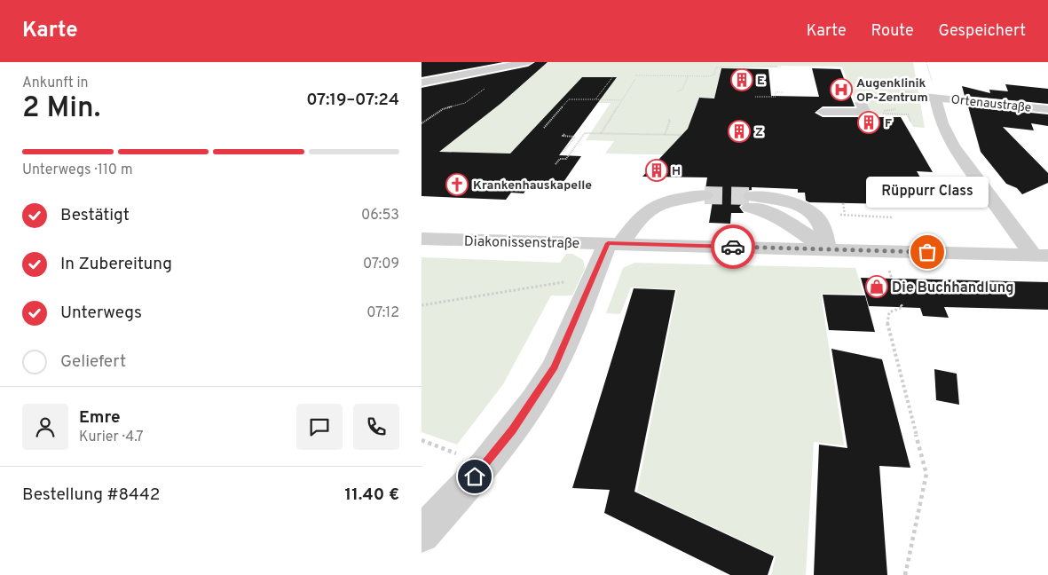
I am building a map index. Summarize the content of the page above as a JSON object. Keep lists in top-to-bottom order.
{
  "streets": {
    "street": ["Ortenaustraße", "Diakonissenstraße"]
  },
  "places": {
    "building": [
      "E",
      "F",
      "Z",
      "H"
    ],
    "hospital": ["Augenklinik OP-Zentrum"],
    "church": ["Krankenhauskapelle"],
    "other": ["Rüppurr Class"],
    "shop": ["Die Buchhandlung"]
  },
  "page": {
    "header": "Karte",
    "nav": ["Karte", "Route", "Gespeichert"],
    "heading": ["2 Min.", "Ankunft in", "07:19–07:24"],
    "panel": [
      "Emre",
      "Kurier · 4.7",
      "Bestellung #8442",
      "11.40 €"
    ],
    "bar": "Unterwegs · 110 m",
    "bubble": "Rüppurr Class",
    "list": [
      ["Bestätigt", "06:53"],
      ["In Zubereitung", "07:09"],
      ["Unterwegs", "07:12"],
      "Geliefert"
    ]
  }
}
